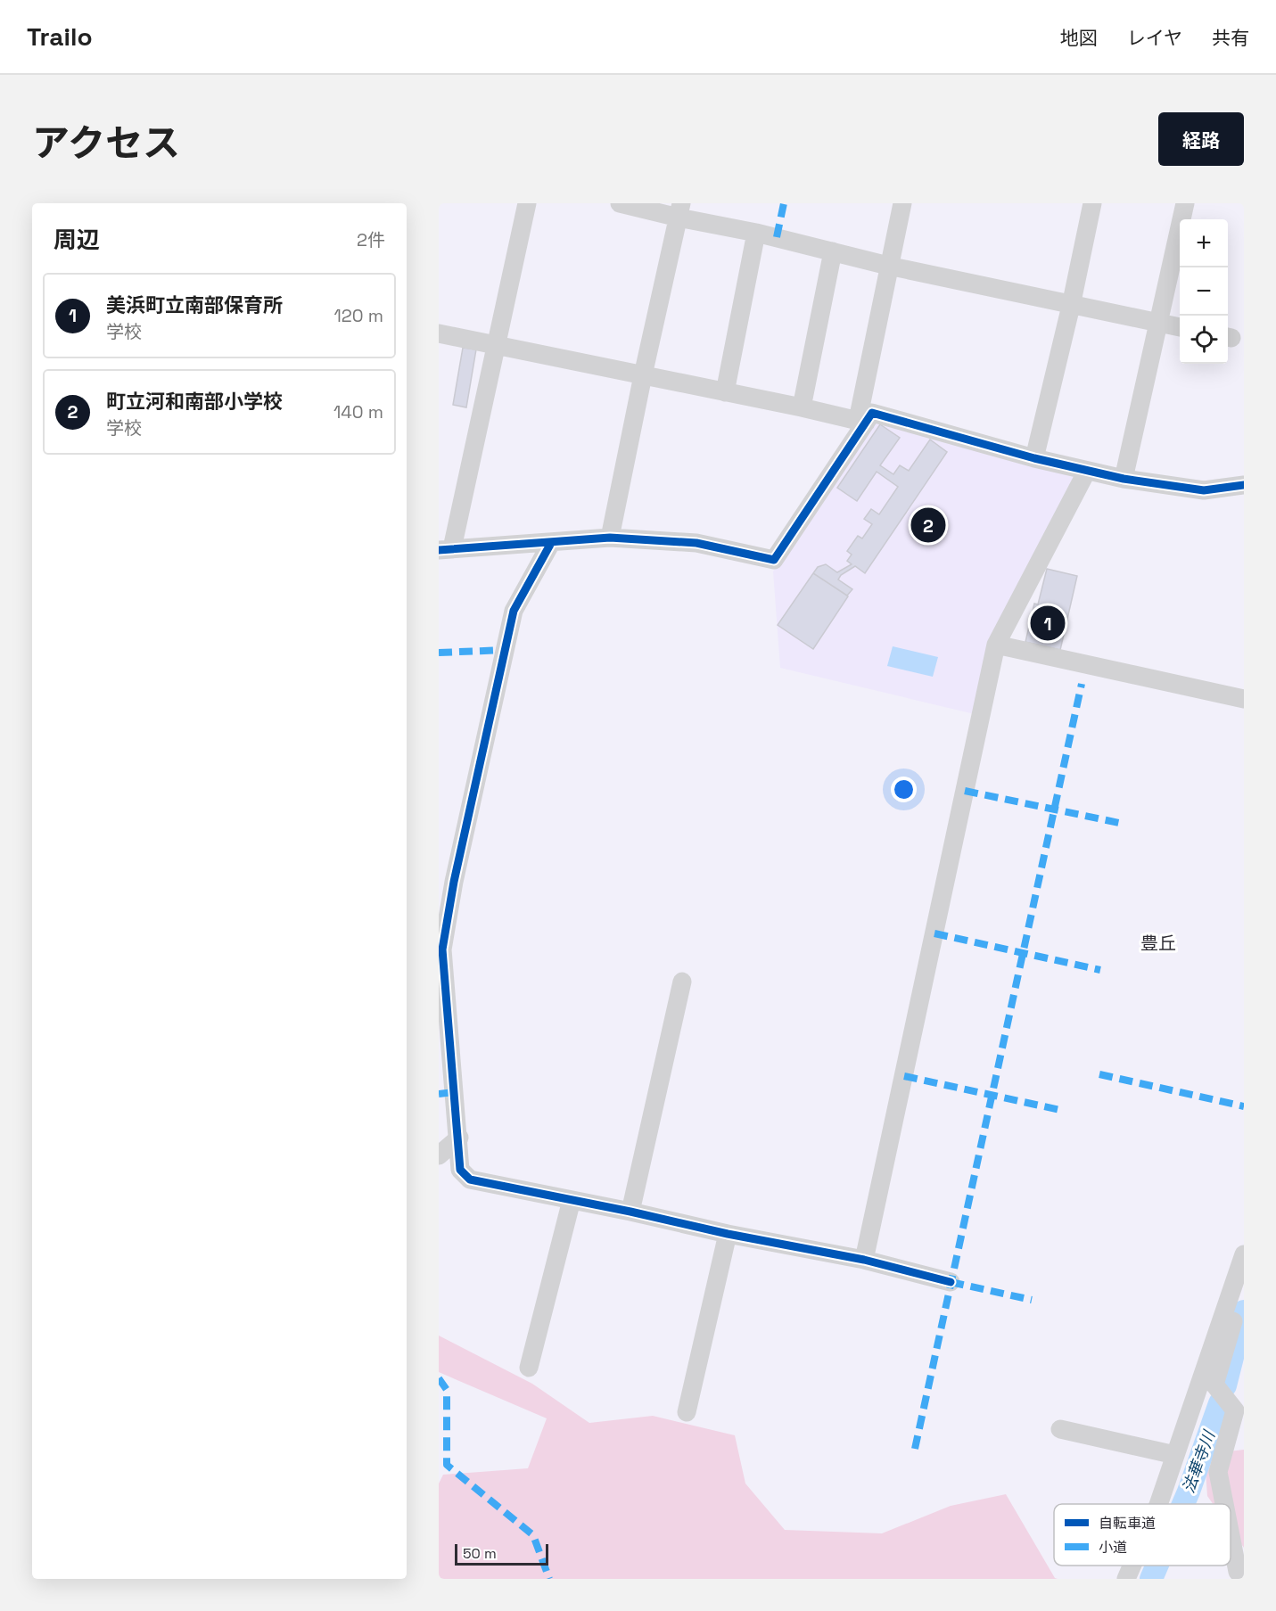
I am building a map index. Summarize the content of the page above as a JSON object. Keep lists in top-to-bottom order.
{
  "districts": ["豊丘"],
  "water": ["法華寺川"],
  "legend": ["自転車道", "小道"],
  "scale_bar": "50 m",
  "page": {
    "header": "Trailo",
    "nav": ["地図", "レイヤ", "共有"],
    "title": "アクセス",
    "buttons": "経路",
    "heading": ["周辺", "2件"],
    "map_buttons": ["+", "−"],
    "list": [
      {
        "mark": "1",
        "name": "美浜町立南部保育所",
        "note": "学校",
        "value": "120 m"
      },
      {
        "mark": "2",
        "name": "町立河和南部小学校",
        "note": "学校",
        "value": "140 m"
      }
    ],
    "pins": ["2", "1"],
    "scale": "50 m"
  }
}
